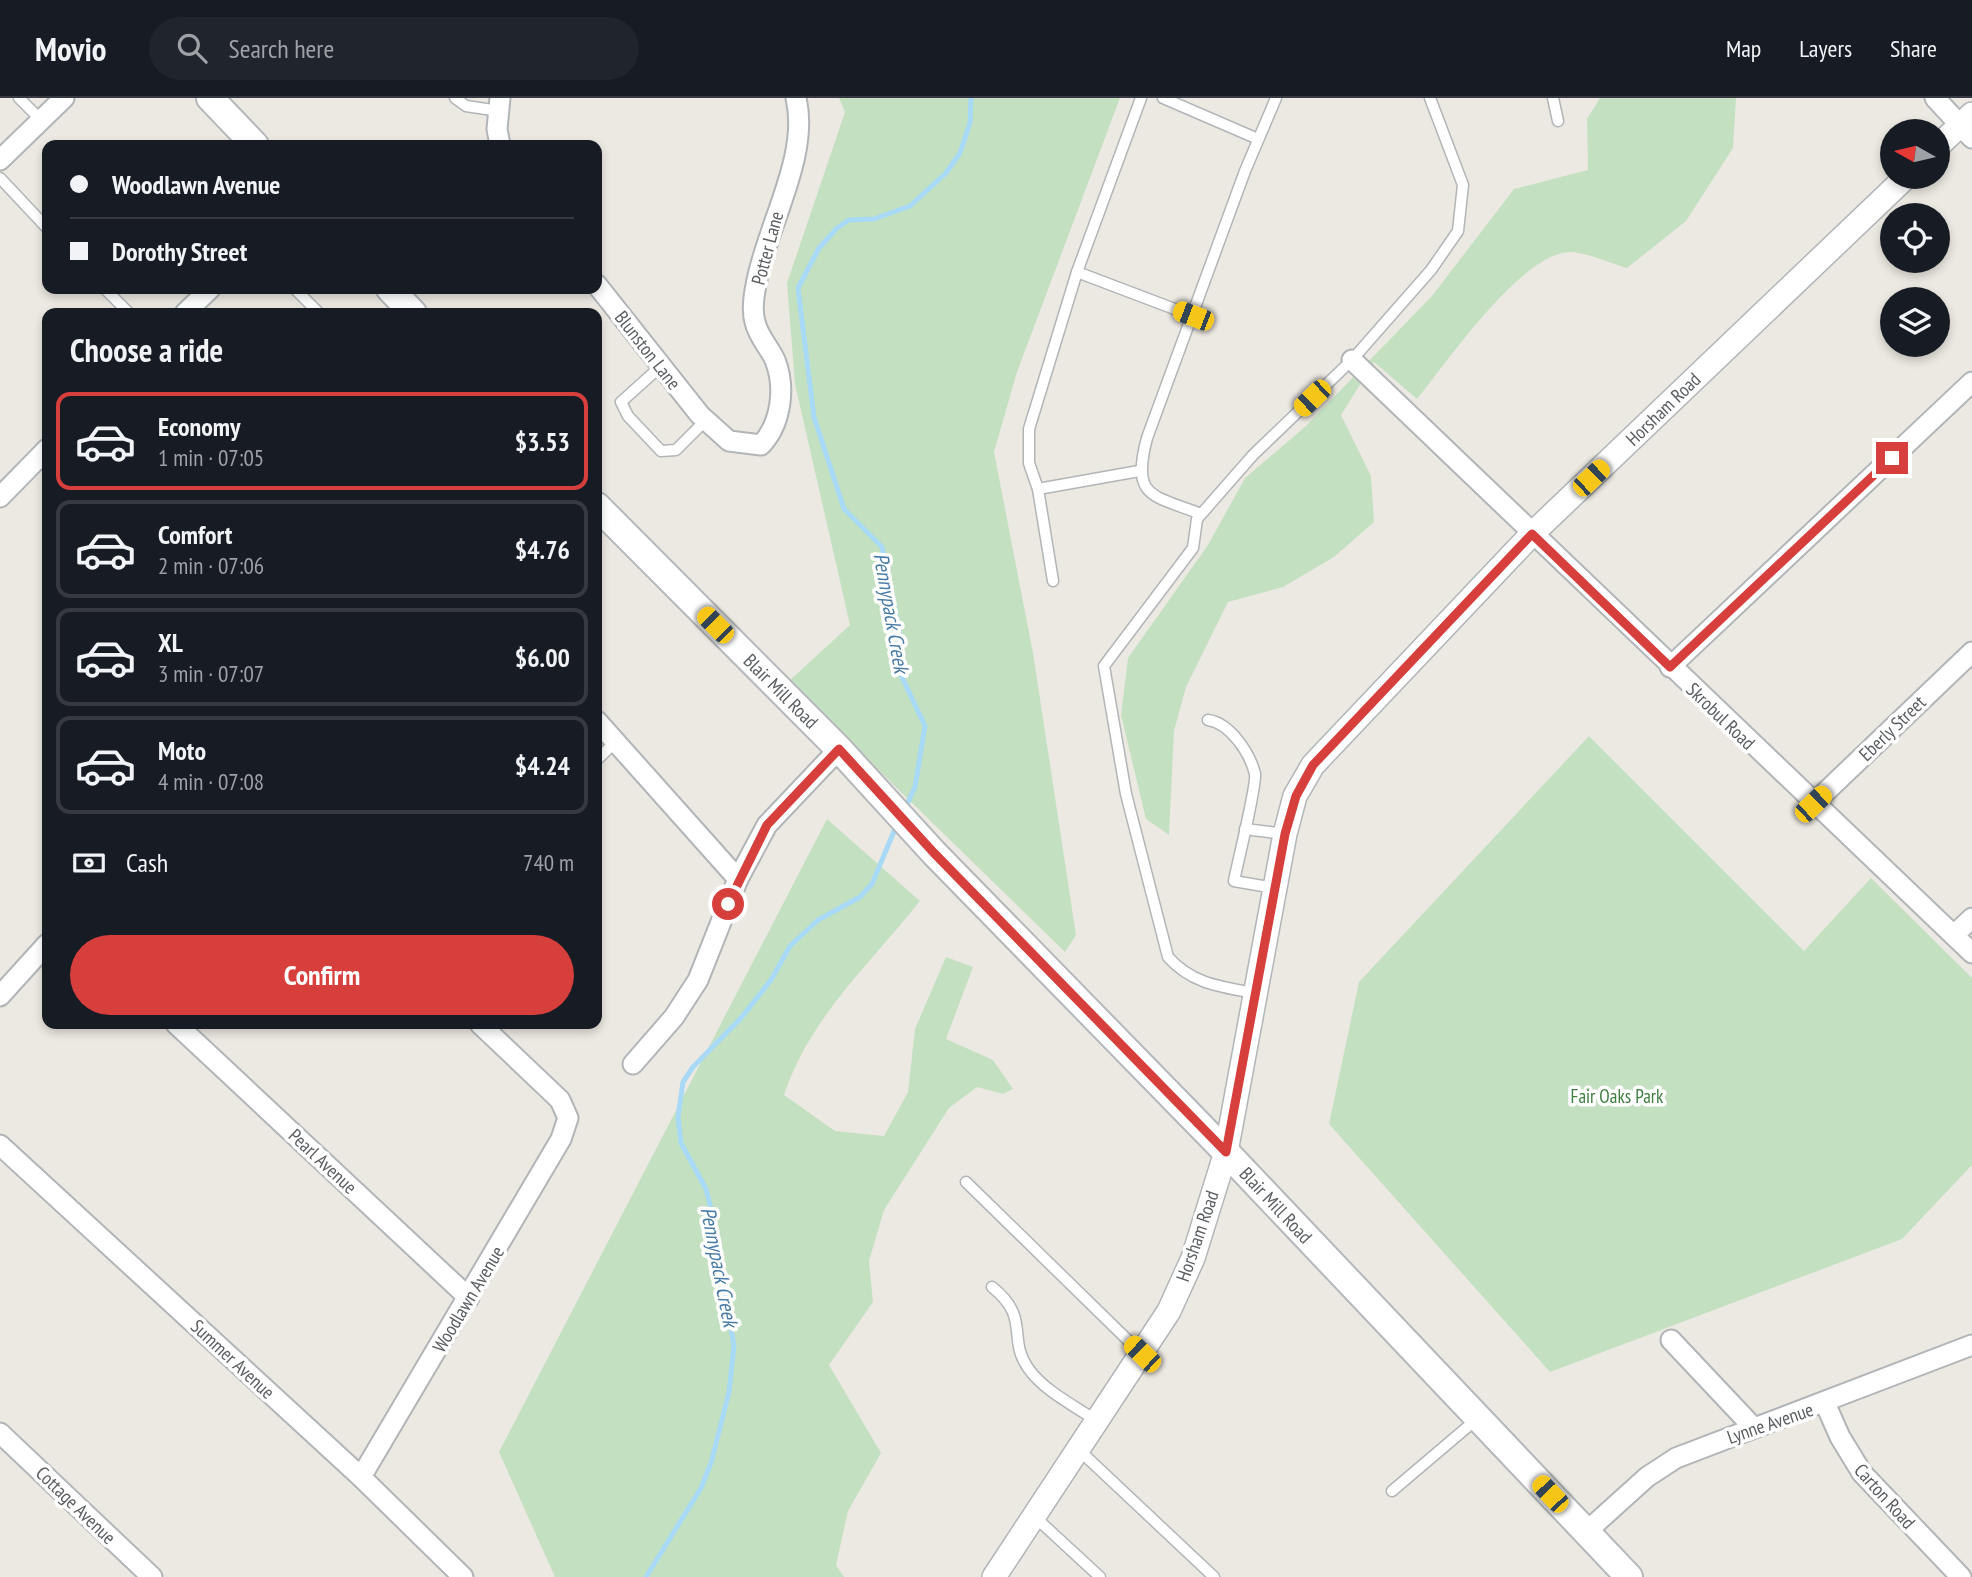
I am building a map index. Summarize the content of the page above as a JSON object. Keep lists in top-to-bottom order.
{
  "streets": {
    "main road": ["Blair Mill Road"],
    "street": [
      "Potter Lane",
      "Blunston Lane",
      "Horsham Road",
      "Skrobul Road",
      "Eberly Street",
      "Pearl Avenue",
      "Woodlawn Avenue",
      "Summer Avenue",
      "Lynne Avenue",
      "Carton Road",
      "Cottage Avenue"
    ]
  },
  "crossings": [
    ["Potter Lane", "Blunston Lane"],
    ["Horsham Road", "Blair Mill Road"],
    ["Horsham Road", "Skrobul Road"],
    ["Blair Mill Road", "Lynne Avenue"],
    ["Skrobul Road", "Eberly Street"],
    ["Pearl Avenue", "Woodlawn Avenue"],
    ["Woodlawn Avenue", "Summer Avenue"],
    ["Lynne Avenue", "Carton Road"]
  ],
  "water": ["Pennypack Creek"],
  "parks": ["Fair Oaks Park"],
  "north": "left",
  "page": {
    "header": "Movio",
    "search": "Search here",
    "nav": ["Map", "Layers", "Share"],
    "banner": ["Woodlawn Avenue", "Dorothy Street"],
    "heading": "Choose a ride",
    "list": [
      {
        "name": "Economy",
        "note": "1 min · 07:05",
        "value": "$3.53"
      },
      {
        "name": "Comfort",
        "note": "2 min · 07:06",
        "value": "$4.76"
      },
      {
        "name": "XL",
        "note": "3 min · 07:07",
        "value": "$6.00"
      },
      {
        "name": "Moto",
        "note": "4 min · 07:08",
        "value": "$4.24"
      }
    ],
    "pay": ["Cash", "740 m"],
    "buttons": "Confirm"
  }
}
